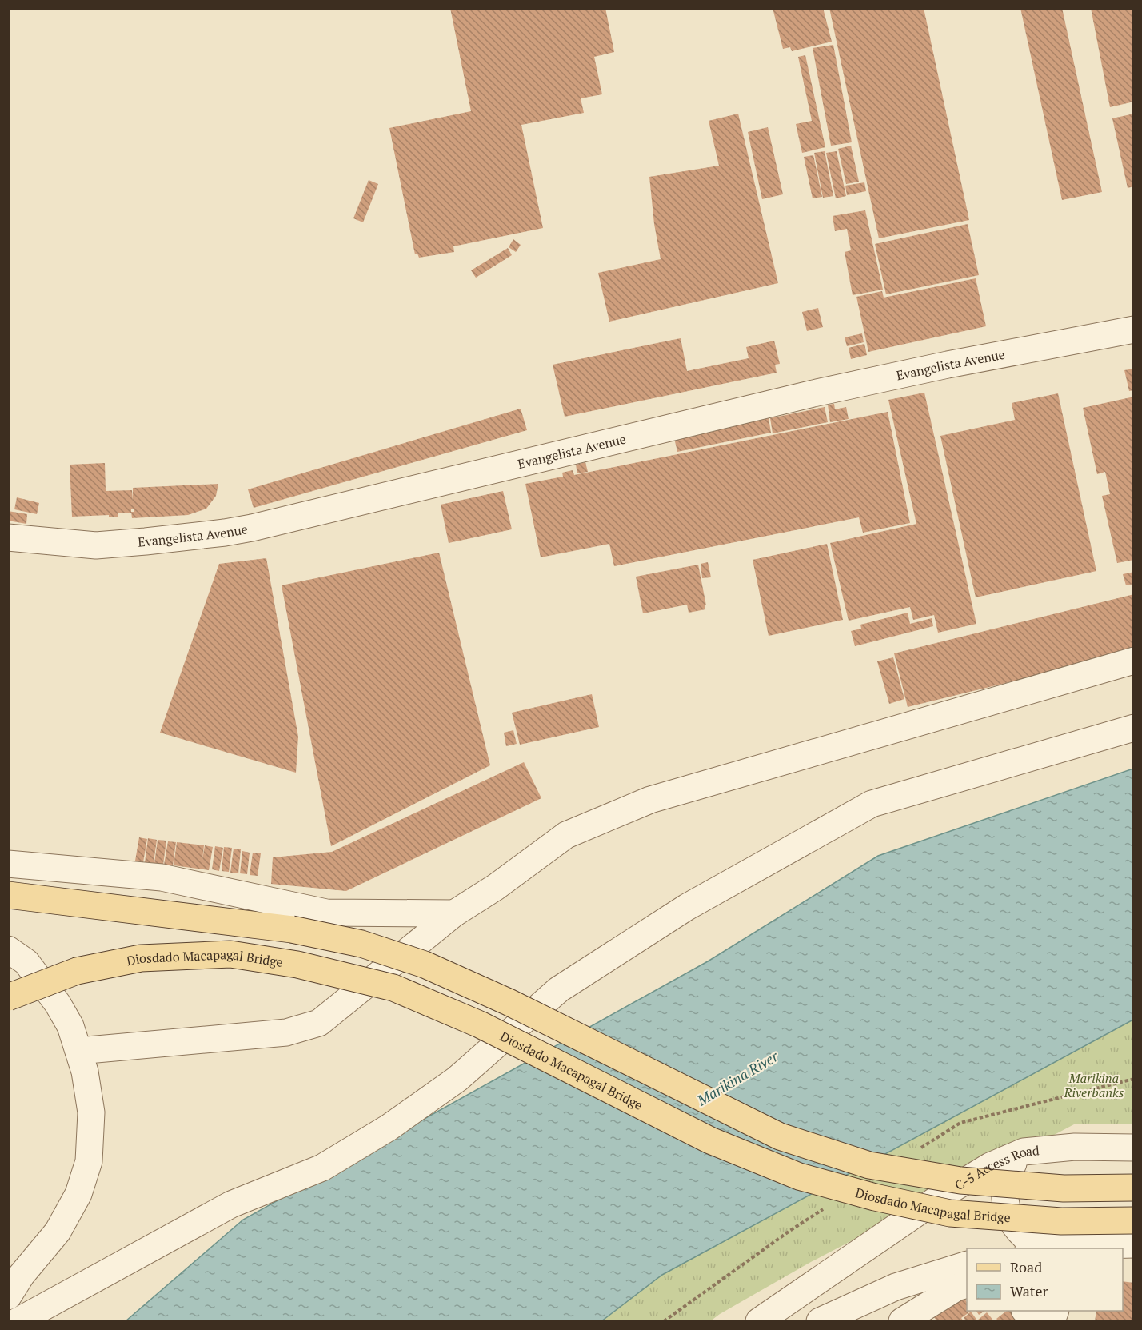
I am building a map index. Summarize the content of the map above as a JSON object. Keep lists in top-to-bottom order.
{
  "streets": {
    "main road": ["Diosdado Macapagal Bridge"],
    "street": ["Evangelista Avenue", "C-5 Access Road"]
  },
  "water": ["Marikina River"],
  "parks": ["Marikina Riverbanks"],
  "legend": ["Road", "Water"]
}
